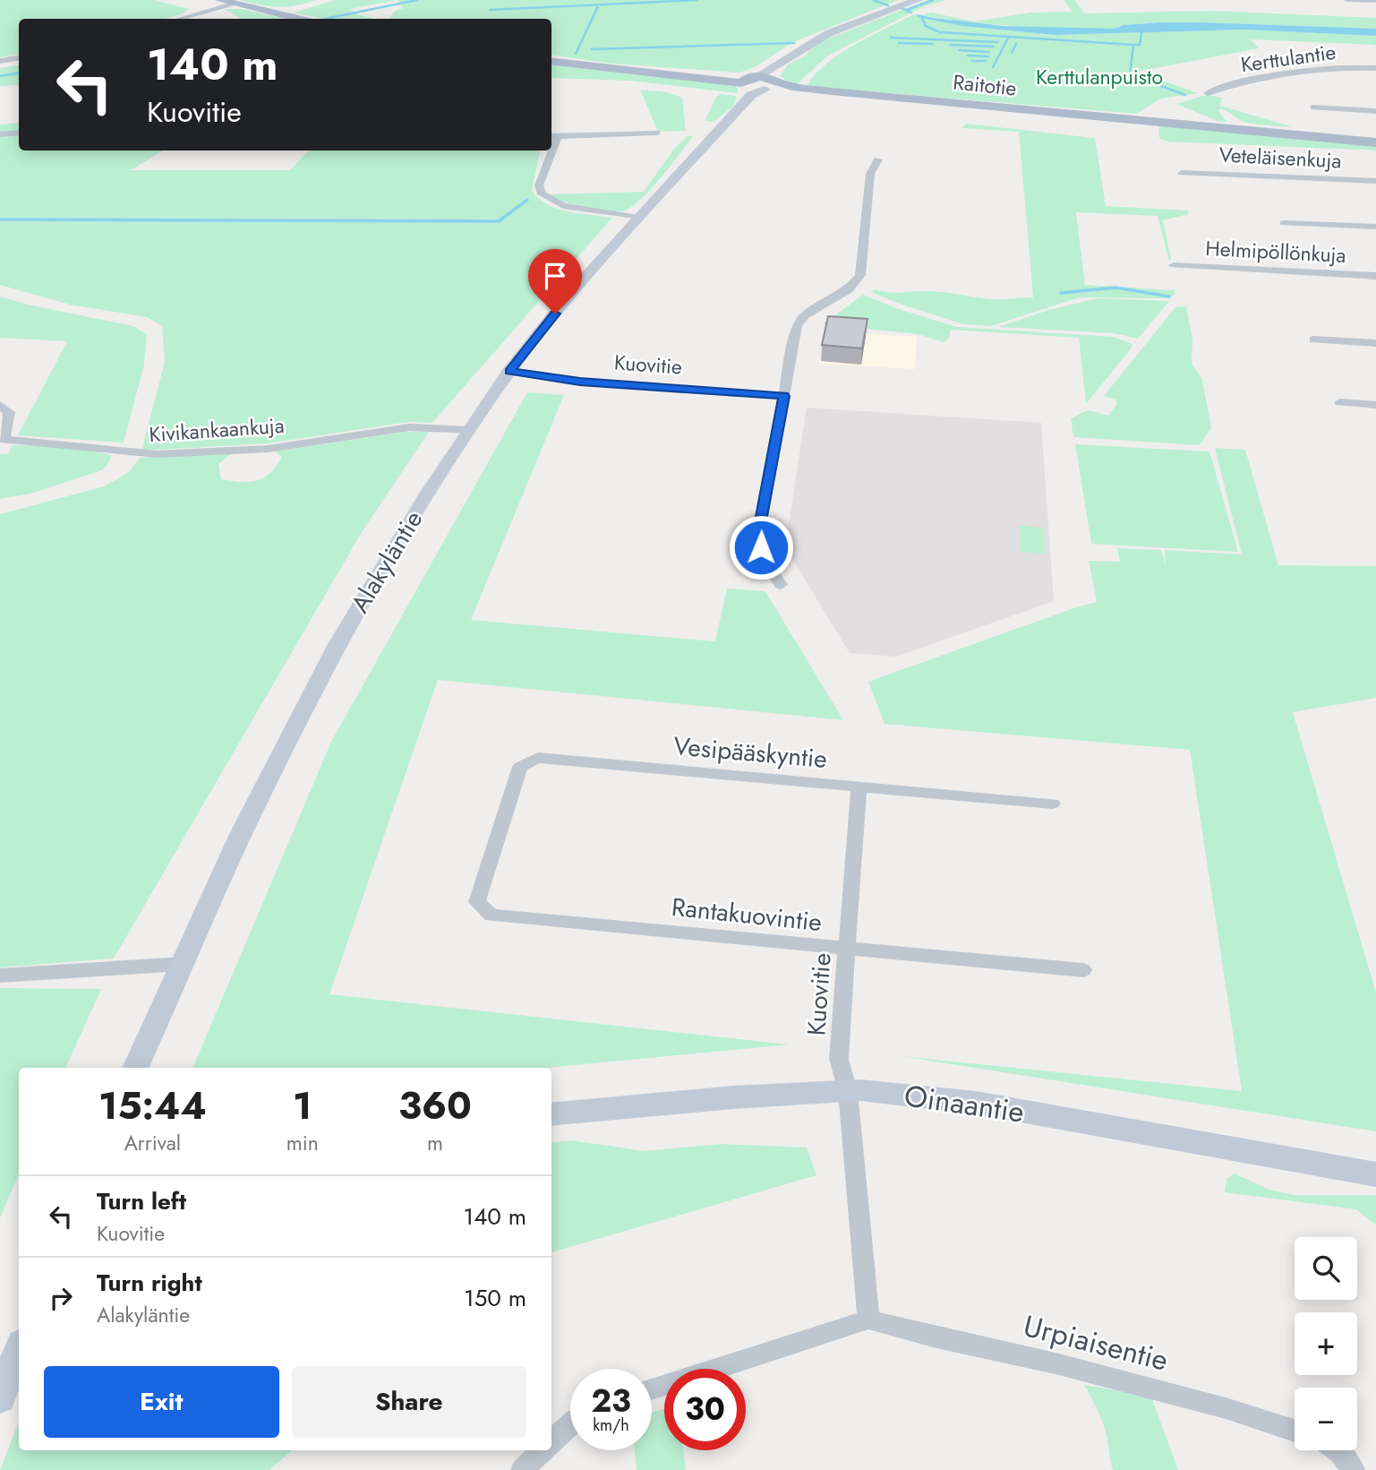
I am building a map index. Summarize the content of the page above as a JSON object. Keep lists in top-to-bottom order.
{
  "streets": {
    "main road": ["Raitotie", "Alakyläntie", "Oinaantie"],
    "street": [
      "Kerttulantie",
      "Veteläisenkuja",
      "Helmipöllönkuja",
      "Kuovitie",
      "Kivikankaankuja",
      "Vesipääskyntie",
      "Rantakuovintie",
      "Urpiaisentie"
    ]
  },
  "crossings": [
    ["Raitotie", "Alakyläntie"],
    ["Kuovitie", "Alakyläntie"],
    ["Kuovitie", "Vesipääskyntie"],
    ["Kuovitie", "Rantakuovintie"],
    ["Kuovitie", "Oinaantie"],
    ["Kivikankaankuja", "Alakyläntie"],
    ["Vesipääskyntie", "Rantakuovintie"]
  ],
  "parks": ["Kerttulanpuisto"],
  "page": {
    "turn": ["140 m", "Kuovitie"],
    "eta": [
      "15:44",
      "Arrival",
      "1",
      "min",
      "360",
      "m"
    ],
    "list": [
      {
        "name": "Turn left",
        "note": "Kuovitie",
        "value": "140 m"
      },
      {
        "name": "Turn right",
        "note": "Alakyläntie",
        "value": "150 m"
      }
    ],
    "map_buttons": ["+", "−"],
    "buttons": ["Exit", "Share"],
    "speed": "23 km/h",
    "limit": "30"
  }
}
